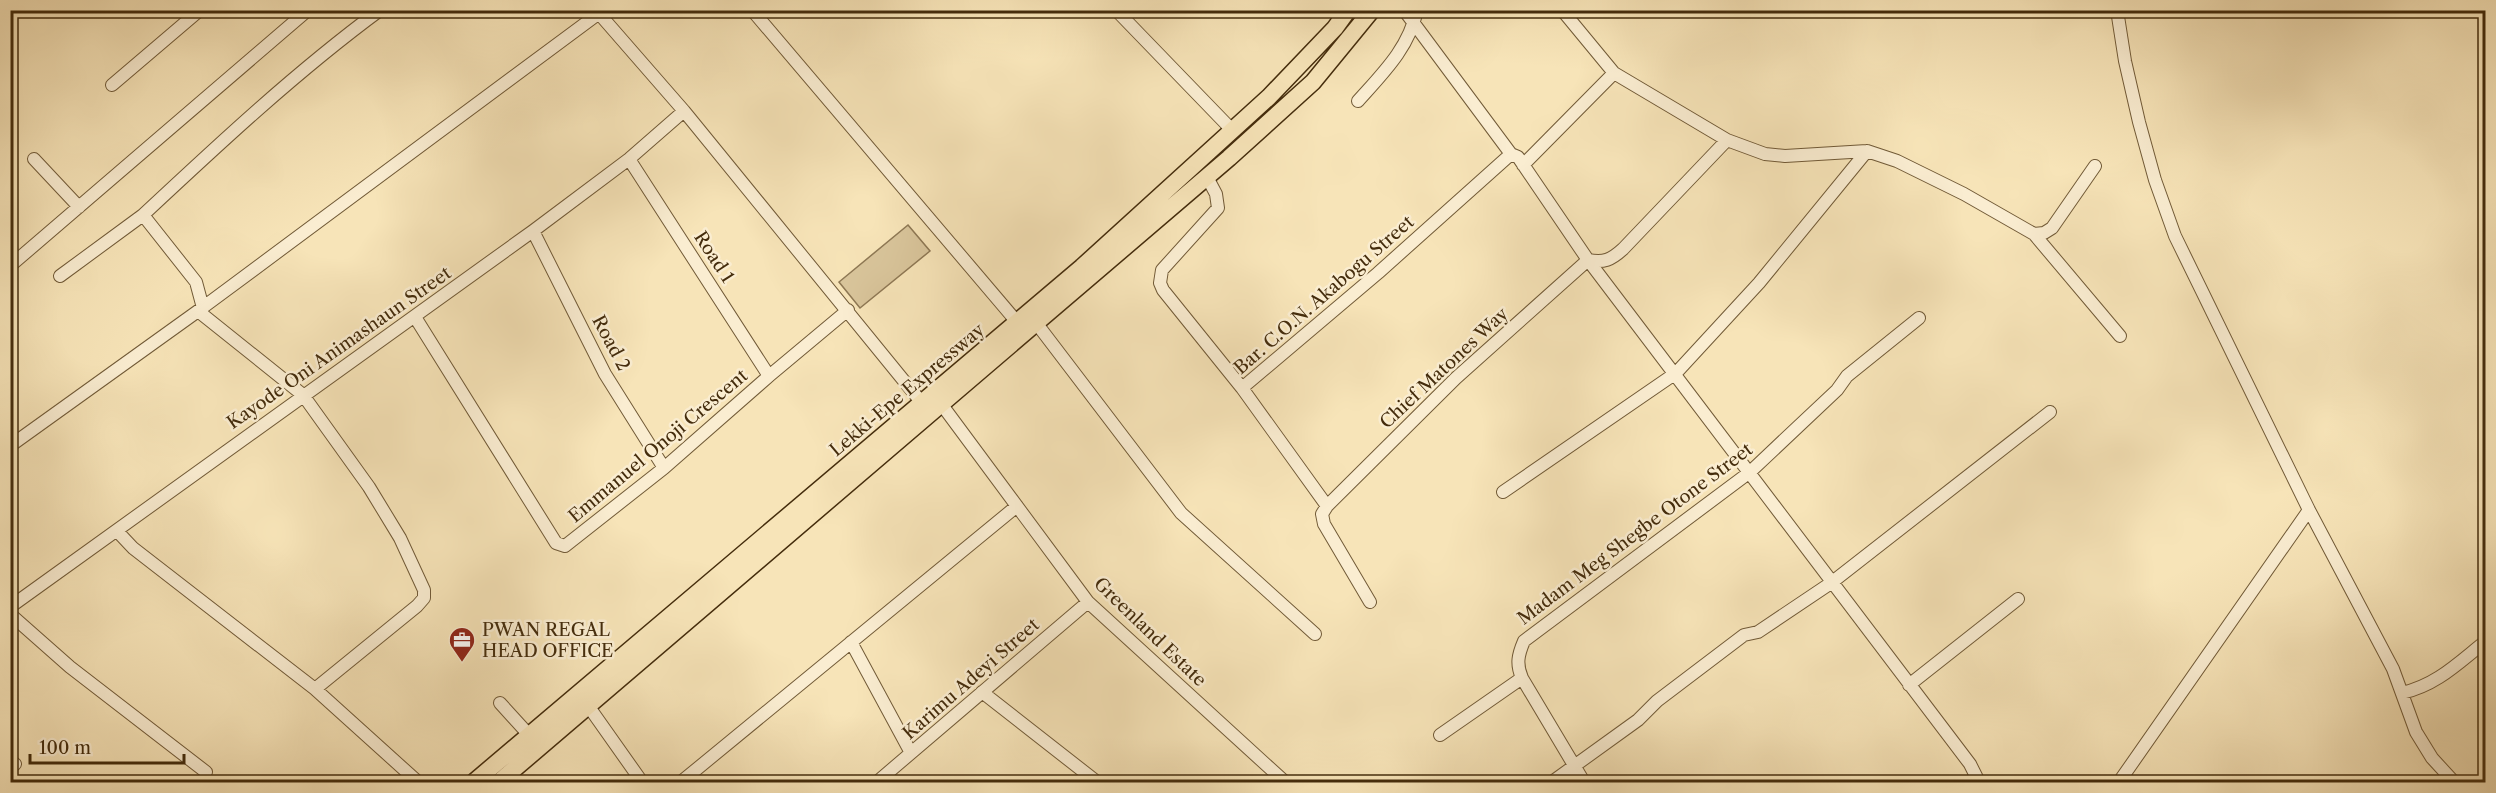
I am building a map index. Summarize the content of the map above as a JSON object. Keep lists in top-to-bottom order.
{
  "streets": {
    "highway": ["Lekki-Epe Expressway"],
    "street": [
      "Road 1",
      "Bar. C.O.N. Akabogu Street",
      "Road 2",
      "Kayode Oni Animashaun Street",
      "Chief Matones Way",
      "Emmanuel Onoji Crescent",
      "Madam Meg Shegbe Otone Street",
      "Greenland Estate",
      "Karimu Adeyi Street"
    ]
  },
  "crossings": [
    ["Road 1", "Kayode Oni Animashaun Street"],
    ["Road 1", "Emmanuel Onoji Crescent"],
    ["Bar. C.O.N. Akabogu Street", "Chief Matones Way"],
    ["Road 2", "Kayode Oni Animashaun Street"],
    ["Road 2", "Emmanuel Onoji Crescent"],
    ["Kayode Oni Animashaun Street", "Emmanuel Onoji Crescent"],
    ["Lekki-Epe Expressway", "Greenland Estate"],
    ["Greenland Estate", "Karimu Adeyi Street"]
  ],
  "places": {
    "office": ["PWAN REGAL HEAD OFFICE"]
  },
  "scale_bar": "100 m"
}
